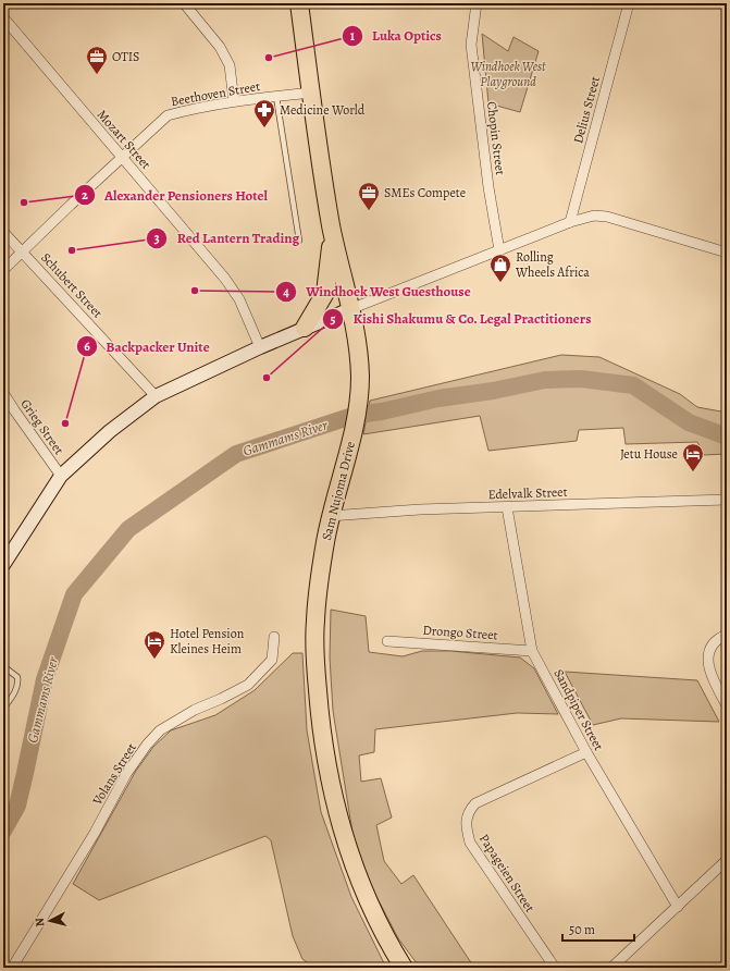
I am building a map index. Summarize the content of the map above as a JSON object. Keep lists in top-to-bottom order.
{
  "streets": {
    "highway": ["Sam Nujoma Drive"],
    "street": [
      "Beethoven Street",
      "Delius Street",
      "Chopin Street",
      "Mozart Street",
      "Schubert Street",
      "Grieg Street",
      "Edelvalk Street",
      "Drongo Street",
      "Sandpiper Street",
      "Volans Street",
      "Papageien Street"
    ]
  },
  "crossings": [
    ["Beethoven Street", "Mozart Street"],
    ["Beethoven Street", "Schubert Street"],
    ["Beethoven Street", "Sam Nujoma Drive"],
    ["Sam Nujoma Drive", "Edelvalk Street"],
    ["Edelvalk Street", "Sandpiper Street"],
    ["Drongo Street", "Sandpiper Street"],
    ["Sandpiper Street", "Papageien Street"]
  ],
  "water": ["Gammams River"],
  "parks": ["Windhoek West Playground"],
  "places": {
    "other": [
      "Luka Optics",
      "Alexander Pensioners Hotel",
      "Red Lantern Trading",
      "Windhoek West Guesthouse",
      "Kishi Shakumu & Co. Legal Practitioners",
      "Backpacker Unite"
    ],
    "office": ["OTIS", "SMEs Compete"],
    "pharmacy": ["Medicine World"],
    "shop": ["Rolling Wheels Africa"],
    "hotel": ["Jetu House", "Hotel Pension Kleines Heim"]
  },
  "scale_bar": "50 m",
  "north": "left"
}
